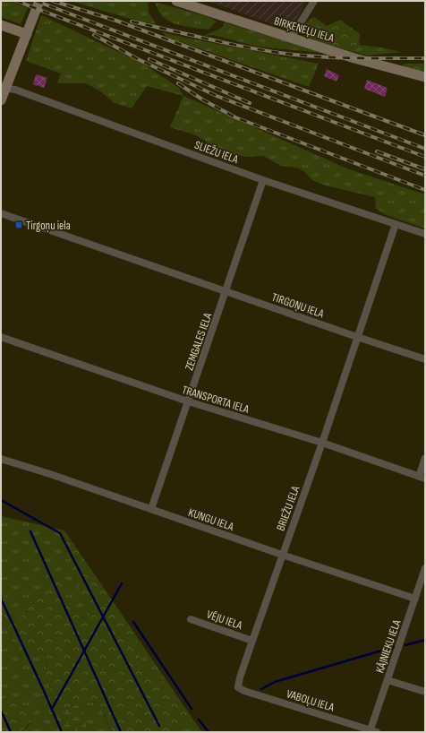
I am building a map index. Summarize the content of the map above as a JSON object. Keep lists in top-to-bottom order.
{
  "streets": {
    "main road": ["BIRĶENEĻU IELA"],
    "street": [
      "SLIEŽU IELA",
      "TIRGOŅU IELA",
      "ZEMGALES IELA",
      "TRANSPORTA IELA",
      "BRIEŽU IELA",
      "KUNGU IELA",
      "VĒJU IELA",
      "KĀJNIEKU IELA",
      "VABOĻU IELA"
    ]
  },
  "crossings": [
    ["SLIEŽU IELA", "ZEMGALES IELA"],
    ["SLIEŽU IELA", "BRIEŽU IELA"],
    ["TIRGOŅU IELA", "ZEMGALES IELA"],
    ["TIRGOŅU IELA", "BRIEŽU IELA"],
    ["ZEMGALES IELA", "TRANSPORTA IELA"],
    ["ZEMGALES IELA", "KUNGU IELA"],
    ["TRANSPORTA IELA", "BRIEŽU IELA"],
    ["BRIEŽU IELA", "KUNGU IELA"],
    ["BRIEŽU IELA", "VĒJU IELA"],
    ["BRIEŽU IELA", "VABOĻU IELA"],
    ["KUNGU IELA", "KĀJNIEKU IELA"],
    ["KĀJNIEKU IELA", "VABOĻU IELA"]
  ],
  "places": {
    "transit": ["Tirgoņu iela"]
  }
}
